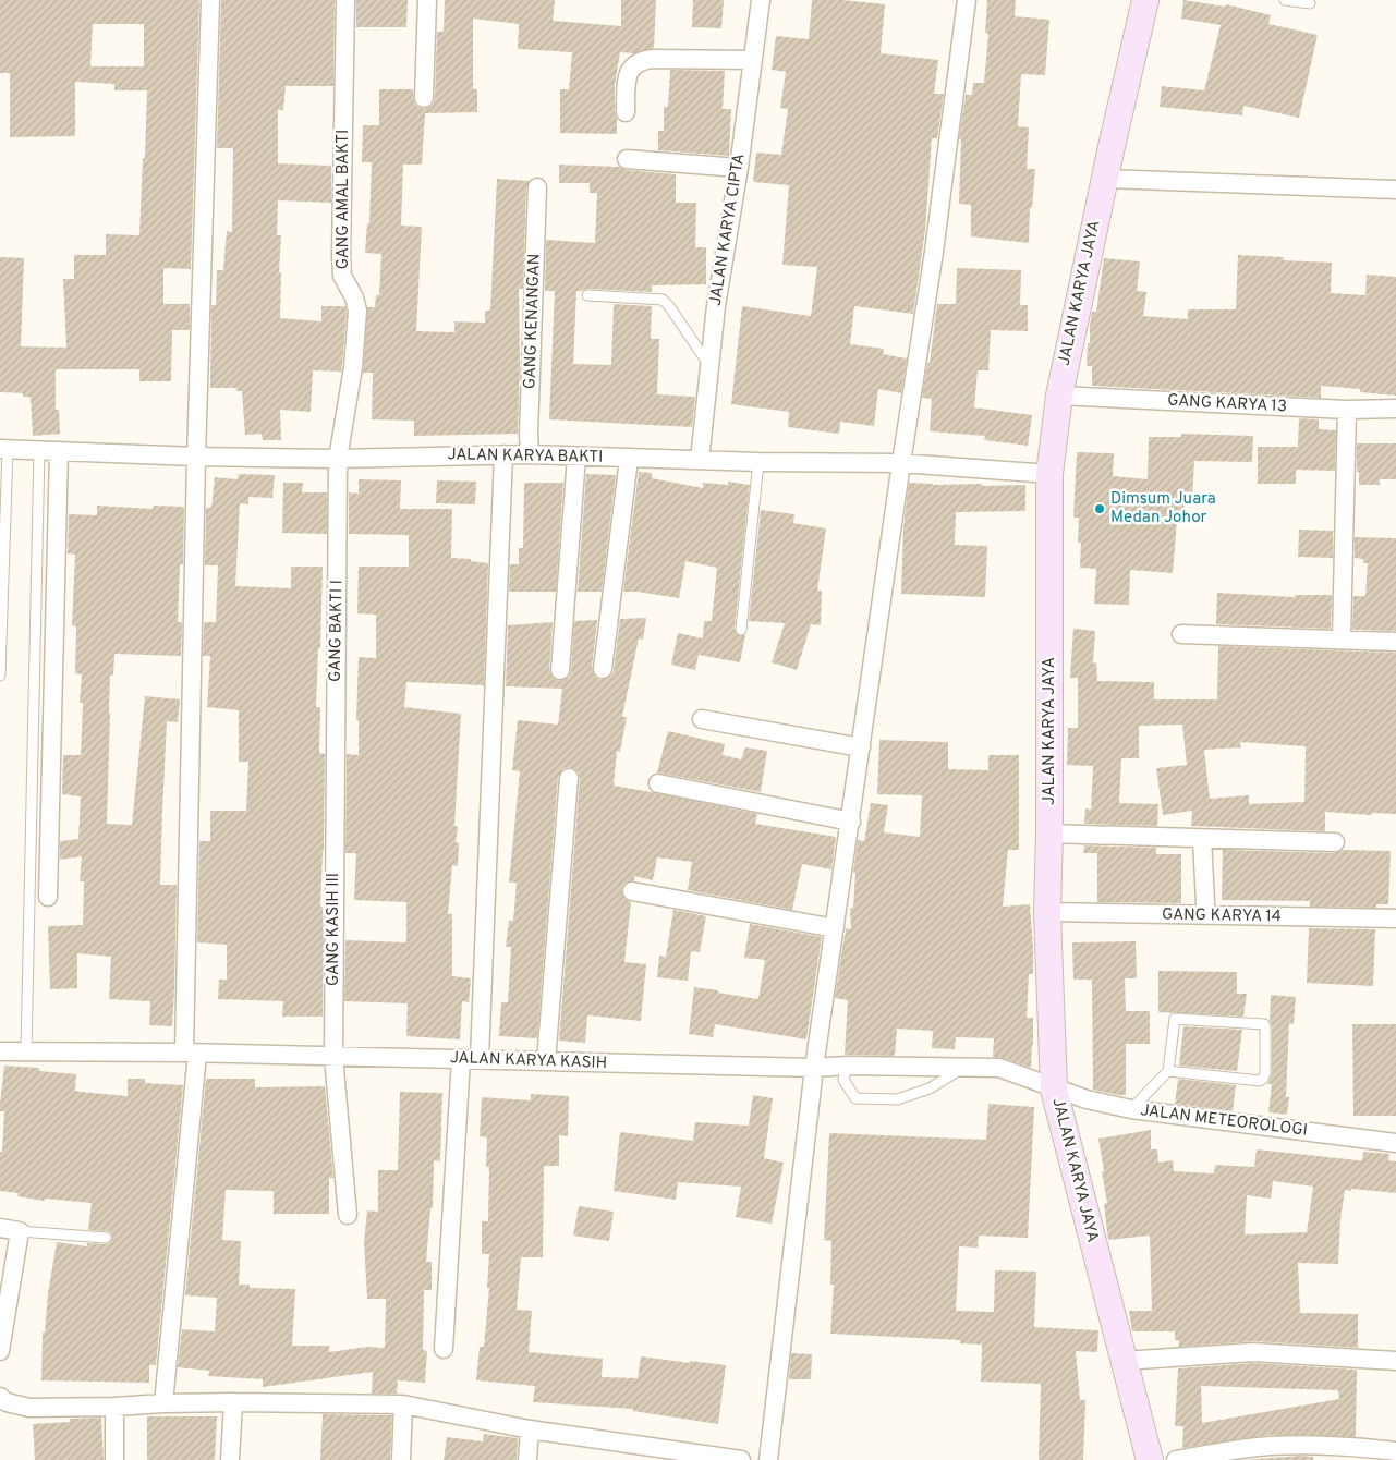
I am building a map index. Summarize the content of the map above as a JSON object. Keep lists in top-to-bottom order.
{
  "streets": {
    "main road": ["JALAN KARYA JAYA"],
    "street": [
      "GANG AMAL BAKTI",
      "JALAN KARYA CIPTA",
      "GANG KENANGAN",
      "GANG KARYA 13",
      "JALAN KARYA BAKTI",
      "GANG BAKTI I",
      "GANG KARYA 14",
      "GANG KASIH III",
      "JALAN KARYA KASIH",
      "JALAN METEOROLOGI"
    ]
  },
  "crossings": [
    ["GANG AMAL BAKTI", "JALAN KARYA BAKTI"],
    ["GANG AMAL BAKTI", "GANG BAKTI I"],
    ["JALAN KARYA CIPTA", "JALAN KARYA BAKTI"],
    ["JALAN KARYA JAYA", "GANG KARYA 13"],
    ["JALAN KARYA JAYA", "JALAN KARYA BAKTI"],
    ["JALAN KARYA JAYA", "GANG KARYA 14"],
    ["JALAN KARYA JAYA", "JALAN KARYA KASIH"],
    ["JALAN KARYA JAYA", "JALAN METEOROLOGI"],
    ["GANG KENANGAN", "JALAN KARYA BAKTI"],
    ["JALAN KARYA BAKTI", "GANG BAKTI I"],
    ["GANG BAKTI I", "GANG KASIH III"],
    ["GANG KASIH III", "JALAN KARYA KASIH"],
    ["JALAN KARYA KASIH", "JALAN METEOROLOGI"]
  ],
  "places": ["Dimsum Juara Medan Johor"]
}
